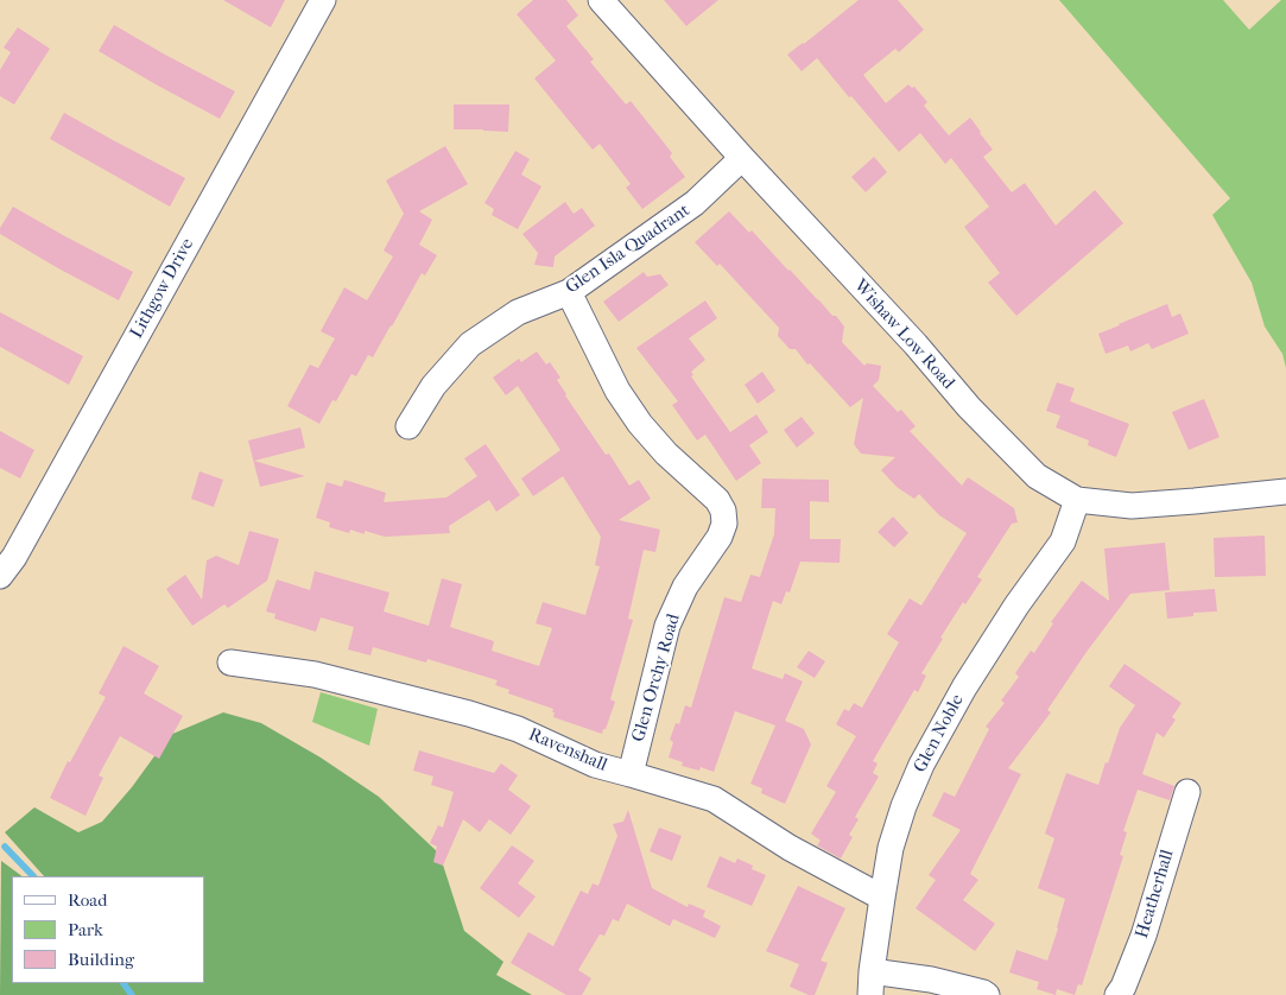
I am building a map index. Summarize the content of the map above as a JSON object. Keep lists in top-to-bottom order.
{
  "streets": {
    "street": [
      "Glen Isla Quadrant",
      "Lithgow Drive",
      "Wishaw Low Road",
      "Glen Orchy Road",
      "Glen Noble",
      "Ravenshall",
      "Heatherhall"
    ]
  },
  "crossings": [
    ["Glen Isla Quadrant", "Wishaw Low Road"],
    ["Glen Isla Quadrant", "Glen Orchy Road"],
    ["Wishaw Low Road", "Glen Noble"],
    ["Glen Orchy Road", "Ravenshall"],
    ["Glen Noble", "Ravenshall"]
  ],
  "legend": ["Road", "Park", "Building"]
}
